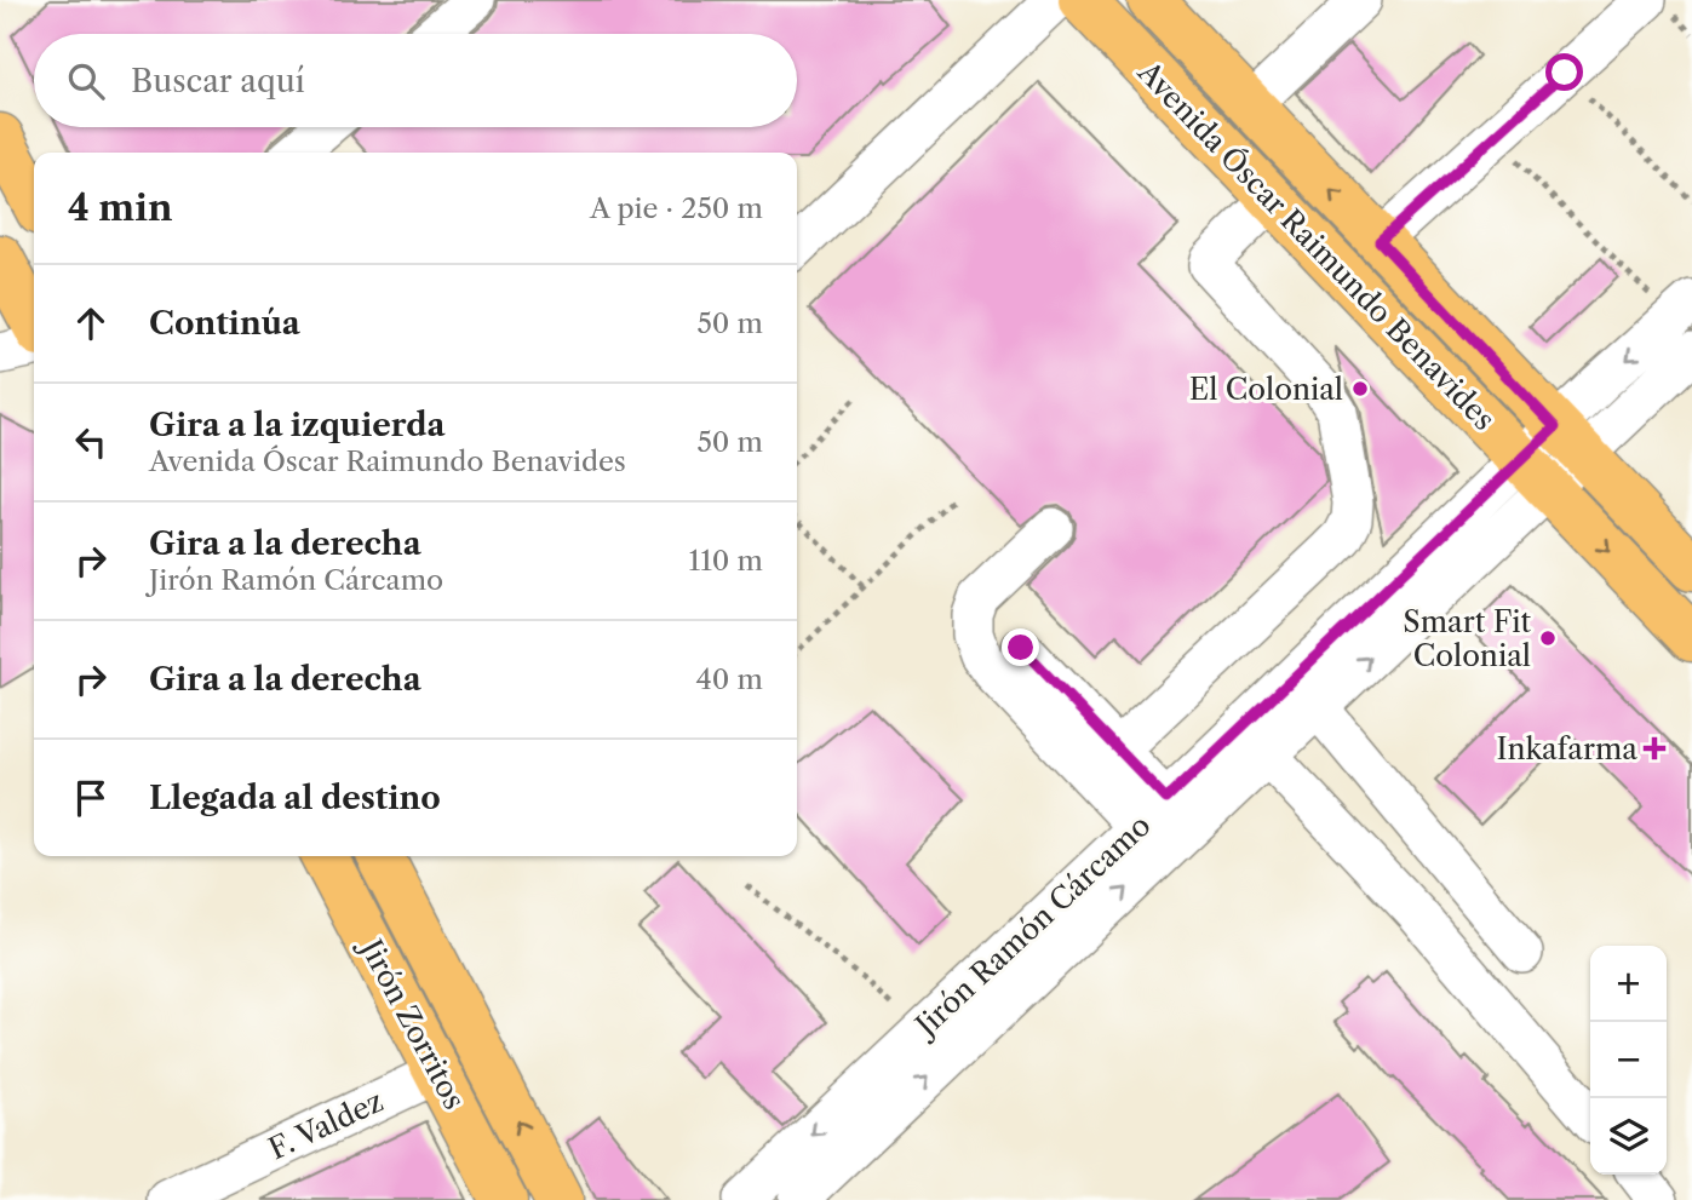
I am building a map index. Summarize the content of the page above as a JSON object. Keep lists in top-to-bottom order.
{
  "streets": {
    "main road": ["Avenida Óscar Raimundo Benavides", "Jirón Zorritos"],
    "street": ["Jirón Ramón Cárcamo", "F. Valdez"]
  },
  "crossings": [
    ["Avenida Óscar Raimundo Benavides", "Jirón Ramón Cárcamo"],
    ["Jirón Zorritos", "F. Valdez"]
  ],
  "places": {
    "other": ["El Colonial", "Smart Fit Colonial"],
    "health": ["Inkafarma"]
  },
  "page": {
    "search": "Buscar aquí",
    "heading": ["4 min", "A pie · 250 m"],
    "list": [
      ["Continúa", "50 m"],
      ["Gira a la izquierda", "Avenida Óscar Raimundo Benavides", "50 m"],
      ["Gira a la derecha", "Jirón Ramón Cárcamo", "110 m"],
      ["Gira a la derecha", "40 m"],
      "Llegada al destino"
    ],
    "map_buttons": ["+", "−"]
  }
}
